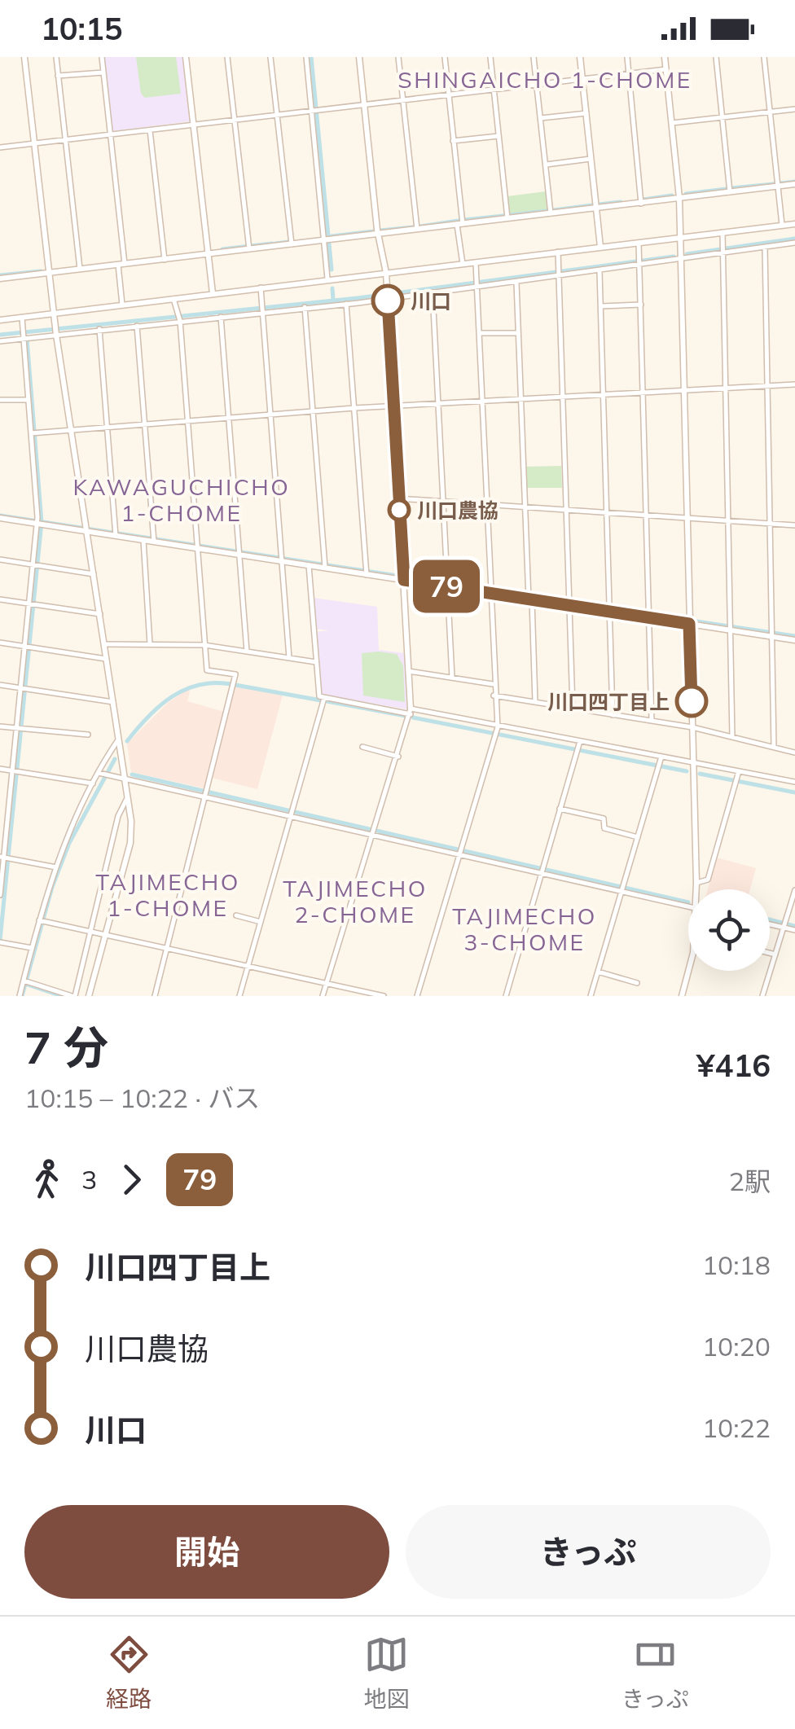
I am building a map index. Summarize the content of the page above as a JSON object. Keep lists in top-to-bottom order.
{
  "districts": [
    "SHINGAICHO 1-CHOME",
    "KAWAGUCHICHO 1-CHOME",
    "TAJIMECHO 1-CHOME",
    "TAJIMECHO 2-CHOME",
    "TAJIMECHO 3-CHOME"
  ],
  "places": ["川口", "川口農協", "川口四丁目上"],
  "lines": ["bus line 79"],
  "page": {
    "status": "10:15",
    "on_map": "79",
    "heading": ["7 分", "10:15 – 10:22 · バス", "¥416"],
    "legs": ["3", "79", "2駅"],
    "list": [
      {
        "name": "川口四丁目上",
        "value": "10:18"
      },
      {
        "name": "川口農協",
        "value": "10:20"
      },
      {
        "name": "川口",
        "value": "10:22"
      }
    ],
    "buttons": ["開始", "きっぷ"],
    "tabs": ["経路", "地図", "きっぷ"]
  }
}
